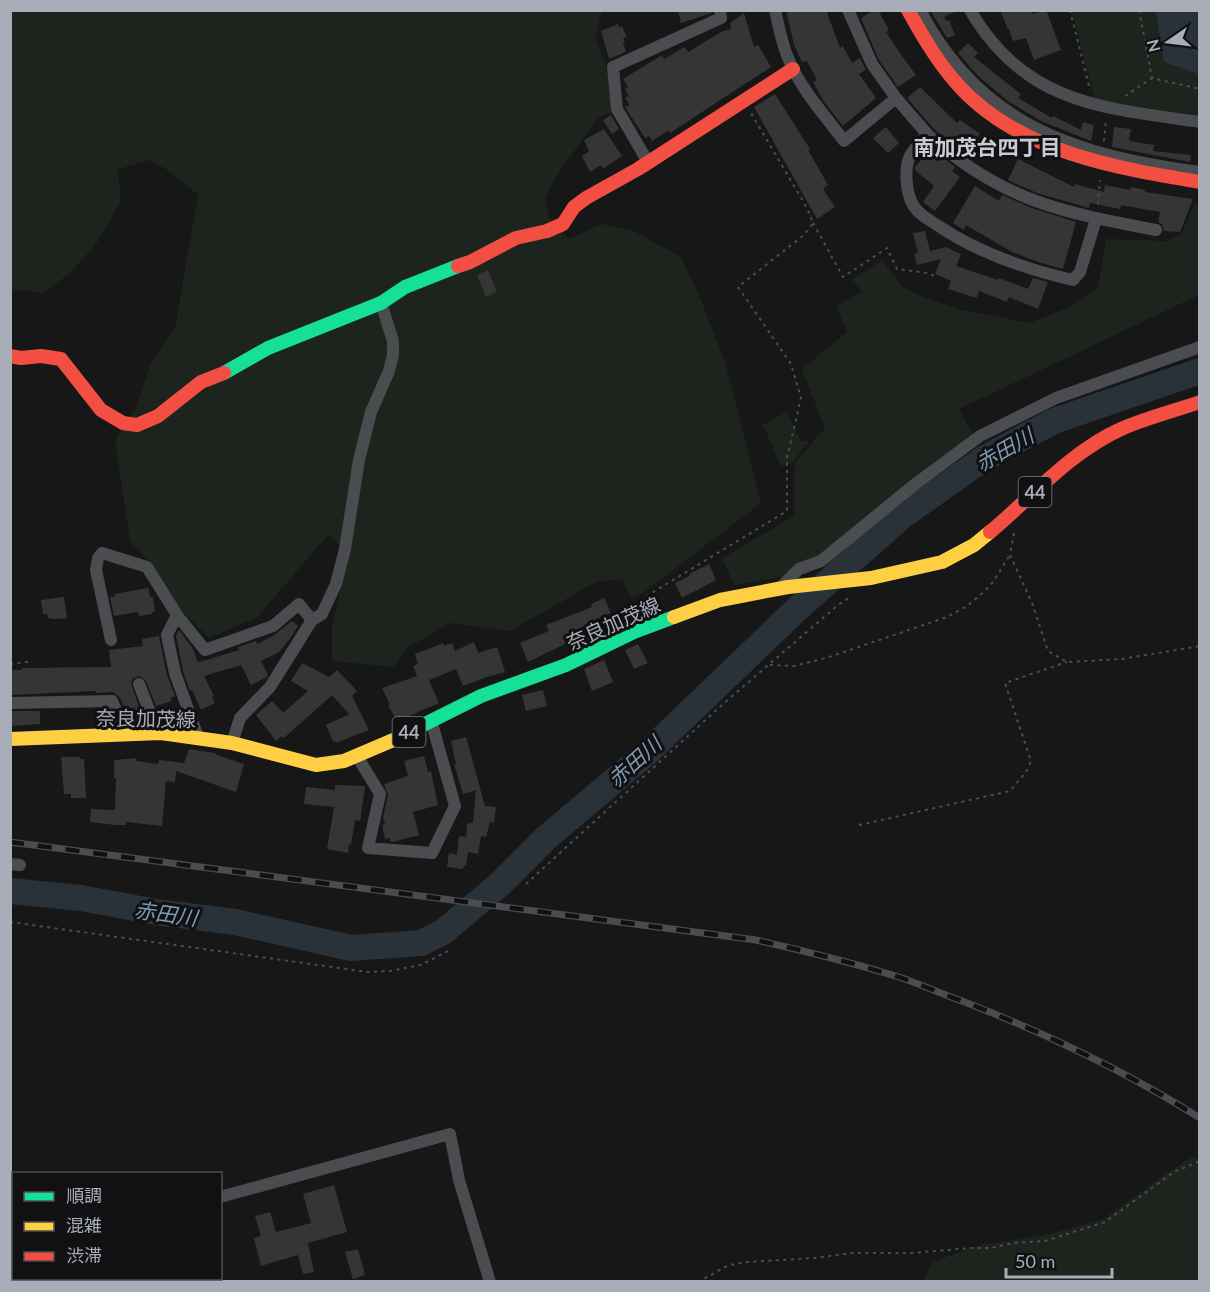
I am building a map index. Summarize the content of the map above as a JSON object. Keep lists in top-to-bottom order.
{
  "streets": {
    "main road": ["44", "奈良加茂線"]
  },
  "districts": ["南加茂台四丁目"],
  "water": ["赤田川"],
  "legend": ["順調", "混雑", "渋滞"],
  "scale_bar": "50 m",
  "north": "left"
}
